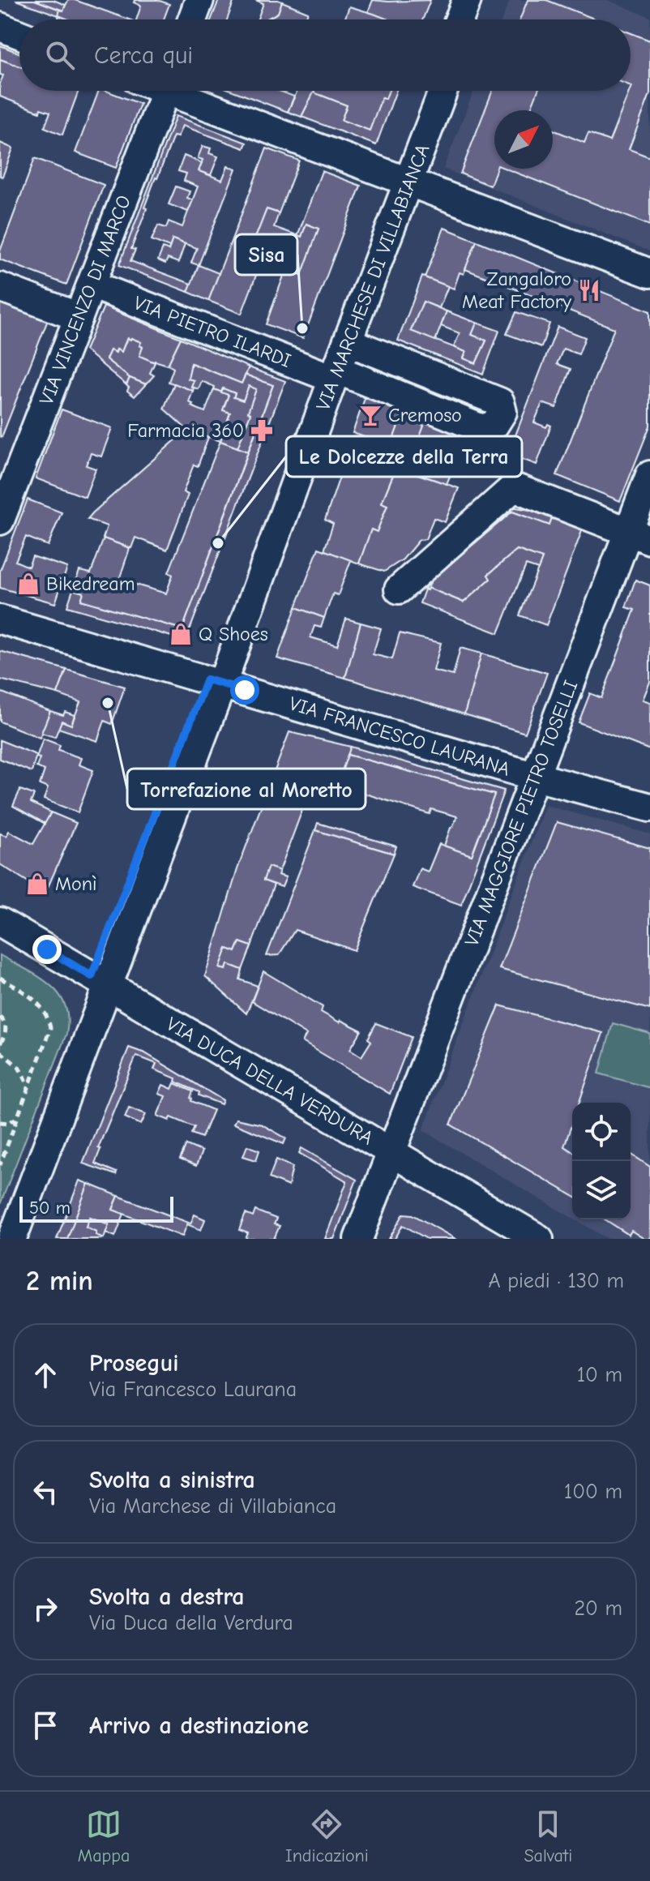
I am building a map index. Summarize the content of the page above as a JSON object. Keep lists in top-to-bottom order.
{
  "streets": {
    "street": [
      "VIA MARCHESE DI VILLABIANCA",
      "VIA VINCENZO DI MARCO",
      "VIA PIETRO ILARDI",
      "VIA FRANCESCO LAURANA",
      "VIA MAGGIORE PIETRO TOSELLI",
      "VIA DUCA DELLA VERDURA"
    ]
  },
  "crossings": [
    ["VIA MARCHESE DI VILLABIANCA", "VIA PIETRO ILARDI"],
    ["VIA MARCHESE DI VILLABIANCA", "VIA FRANCESCO LAURANA"],
    ["VIA MARCHESE DI VILLABIANCA", "VIA DUCA DELLA VERDURA"],
    ["VIA VINCENZO DI MARCO", "VIA PIETRO ILARDI"],
    ["VIA FRANCESCO LAURANA", "VIA MAGGIORE PIETRO TOSELLI"],
    ["VIA MAGGIORE PIETRO TOSELLI", "VIA DUCA DELLA VERDURA"]
  ],
  "places": {
    "restaurant": ["Zangaloro Meat Factory"],
    "other": ["Sisa", "Le Dolcezze della Terra", "Torrefazione al Moretto"],
    "bar": ["Cremoso"],
    "pharmacy": ["Farmacia 360"],
    "shop": ["Bikedream", "Q Shoes", "Monì"]
  },
  "scale_bar": "50 m",
  "north": "top right",
  "page": {
    "search": "Cerca qui",
    "scale": "50 m",
    "heading": ["2 min", "A piedi · 130 m"],
    "list": [
      ["Prosegui", "Via Francesco Laurana", "10 m"],
      ["Svolta a sinistra", "Via Marchese di Villabianca", "100 m"],
      ["Svolta a destra", "Via Duca della Verdura", "20 m"],
      "Arrivo a destinazione"
    ],
    "nav": ["Mappa", "Indicazioni", "Salvati"]
  }
}
